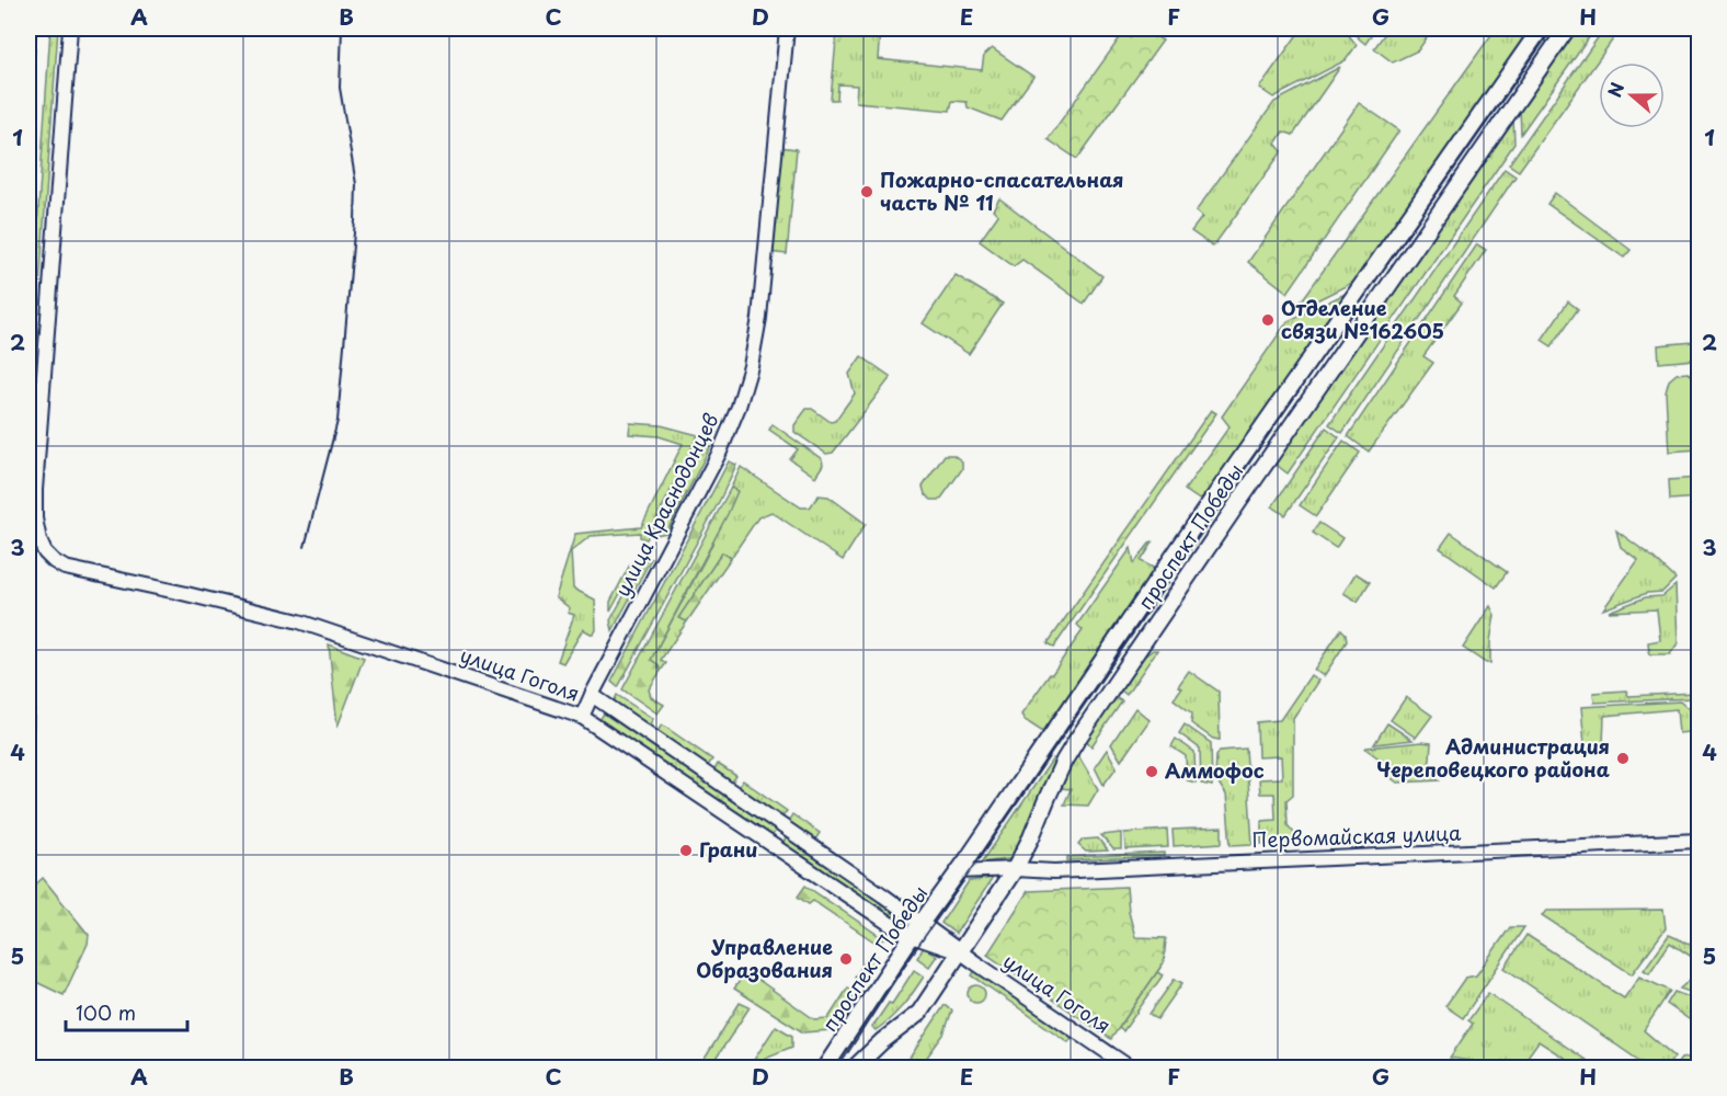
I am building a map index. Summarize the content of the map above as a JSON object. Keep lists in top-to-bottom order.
{
  "streets": {
    "main road": ["проспект Победы"],
    "street": ["улица Краснодонцев", "улица Гоголя", "Первомайская улица"]
  },
  "crossings": [
    ["улица Краснодонцев", "улица Гоголя"],
    ["проспект Победы", "улица Гоголя"],
    ["проспект Победы", "Первомайская улица"]
  ],
  "places": [
    "Пожарно-спасательная часть № 11",
    "Отделение связи №162605",
    "Администрация Череповецкого района",
    "Аммофос",
    "Грани",
    "Управление Образования"
  ],
  "scale_bar": "100 m",
  "north": "left",
  "grid": {
    "columns": [
      "A",
      "B",
      "C",
      "D",
      "E",
      "F",
      "G",
      "H"
    ],
    "rows": [
      "1",
      "2",
      "3",
      "4",
      "5"
    ]
  }
}
